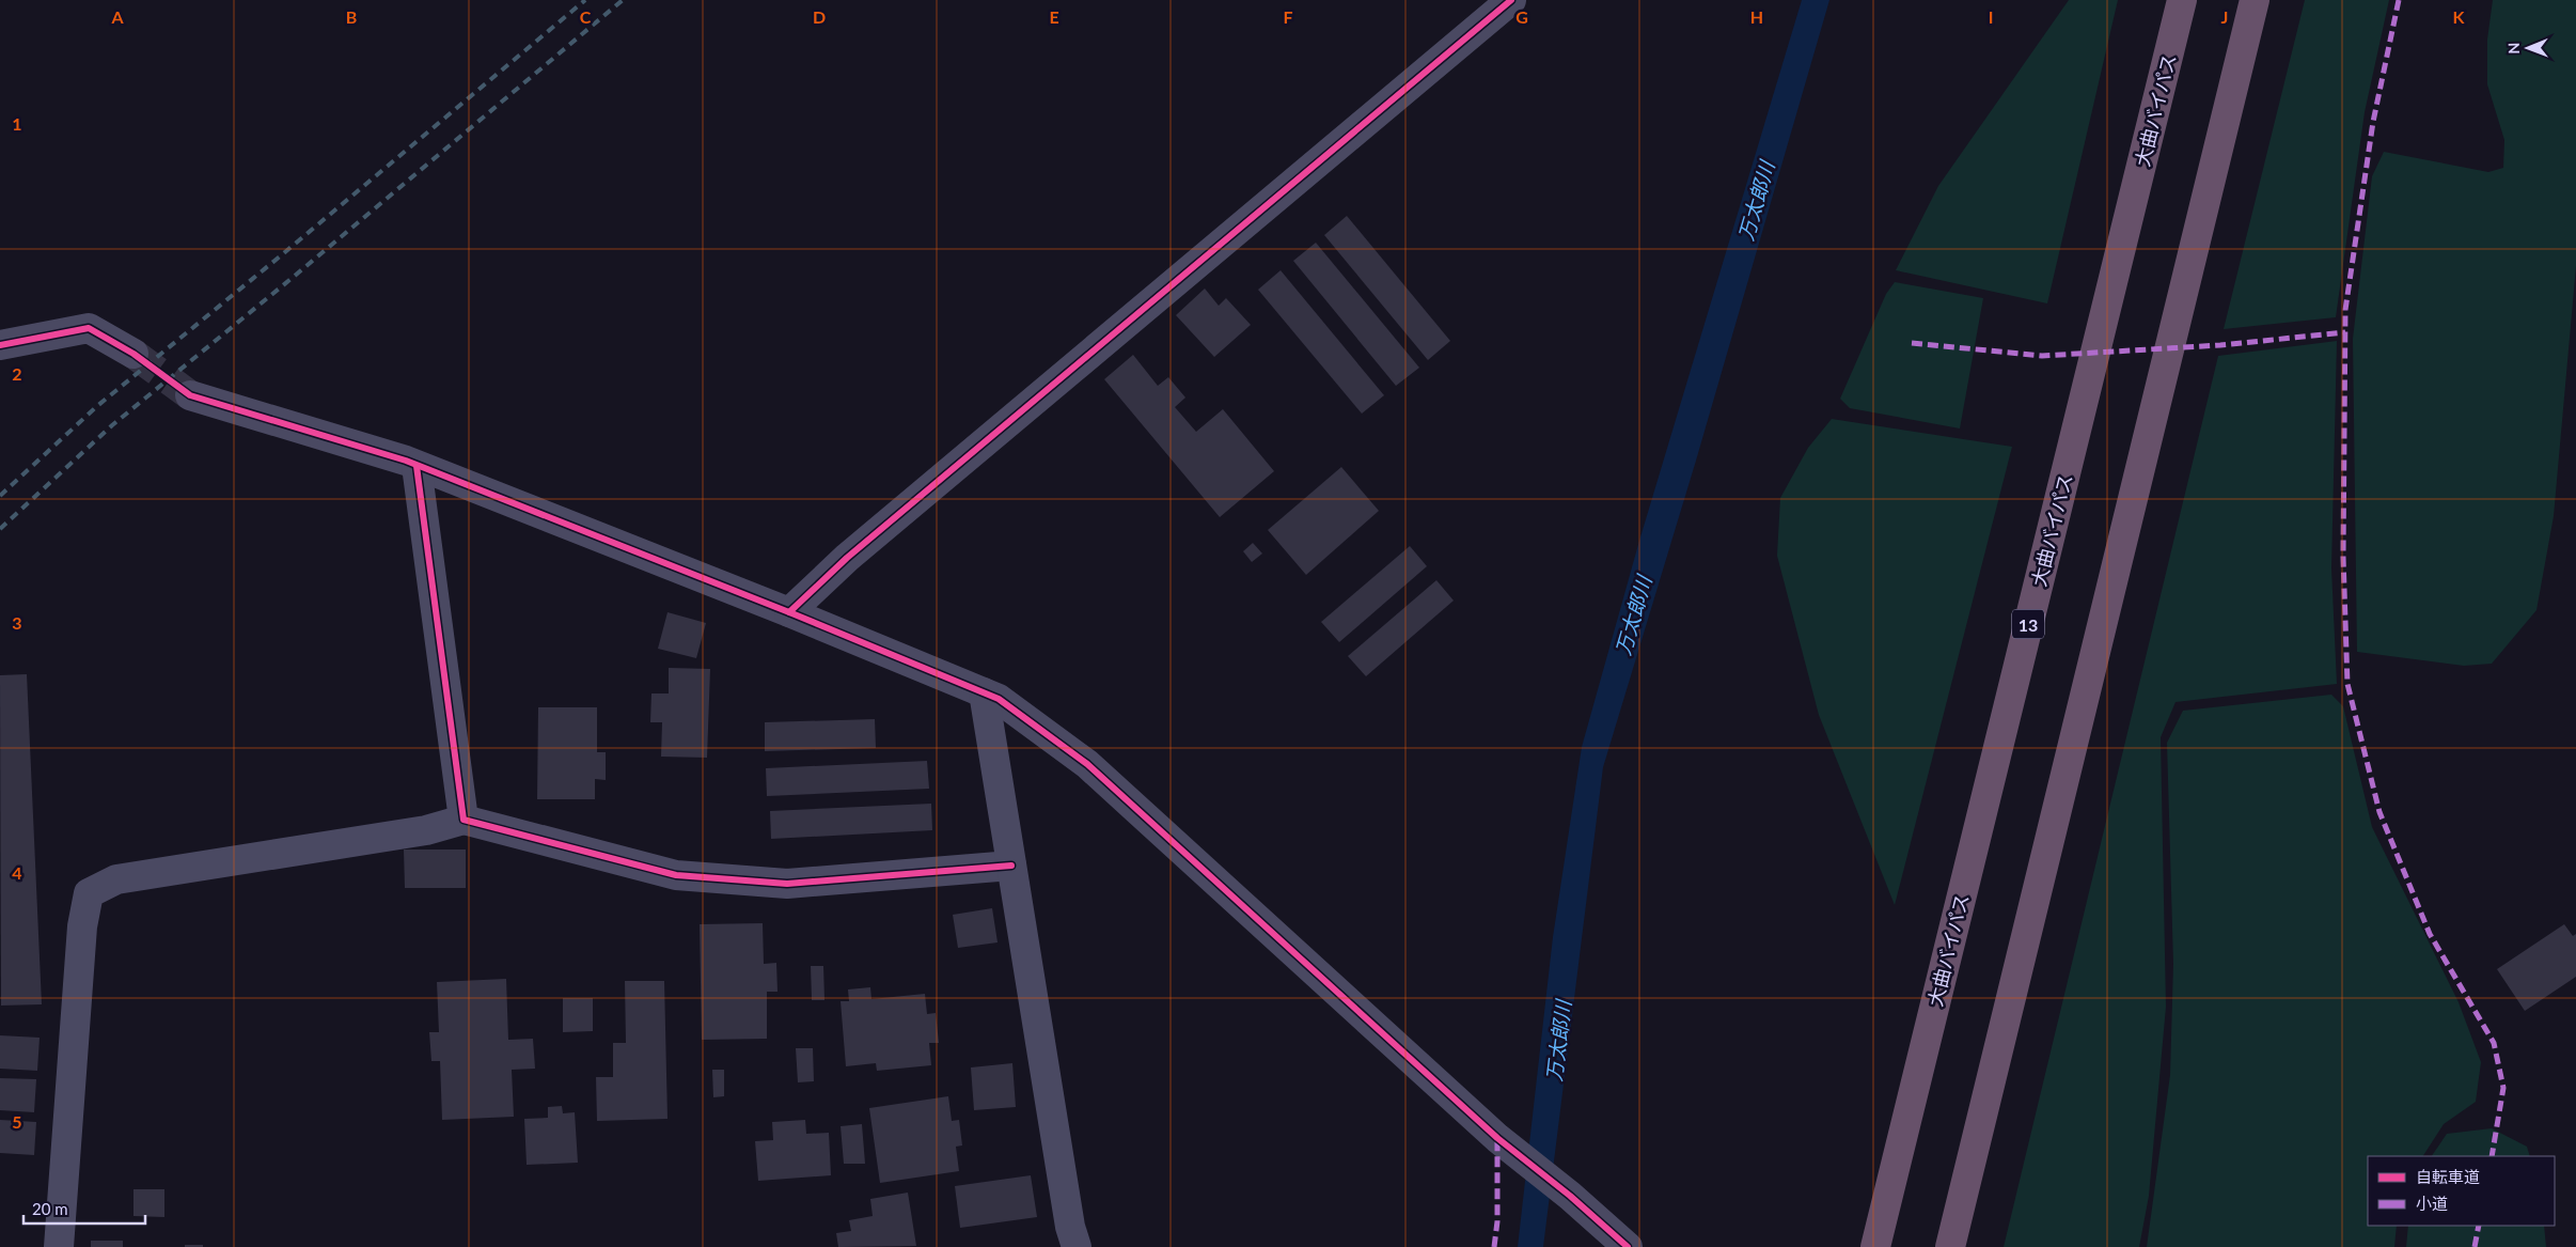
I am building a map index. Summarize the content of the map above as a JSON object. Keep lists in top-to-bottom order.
{
  "streets": {
    "highway": ["大曲バイパス", "13"]
  },
  "water": ["万太郎川"],
  "legend": ["自転車道", "小道"],
  "scale_bar": "20 m",
  "north": "left",
  "grid": {
    "columns": [
      "A",
      "B",
      "C",
      "D",
      "E",
      "F",
      "G",
      "H",
      "I",
      "J",
      "K"
    ],
    "rows": [
      "1",
      "2",
      "3",
      "4",
      "5"
    ]
  }
}
